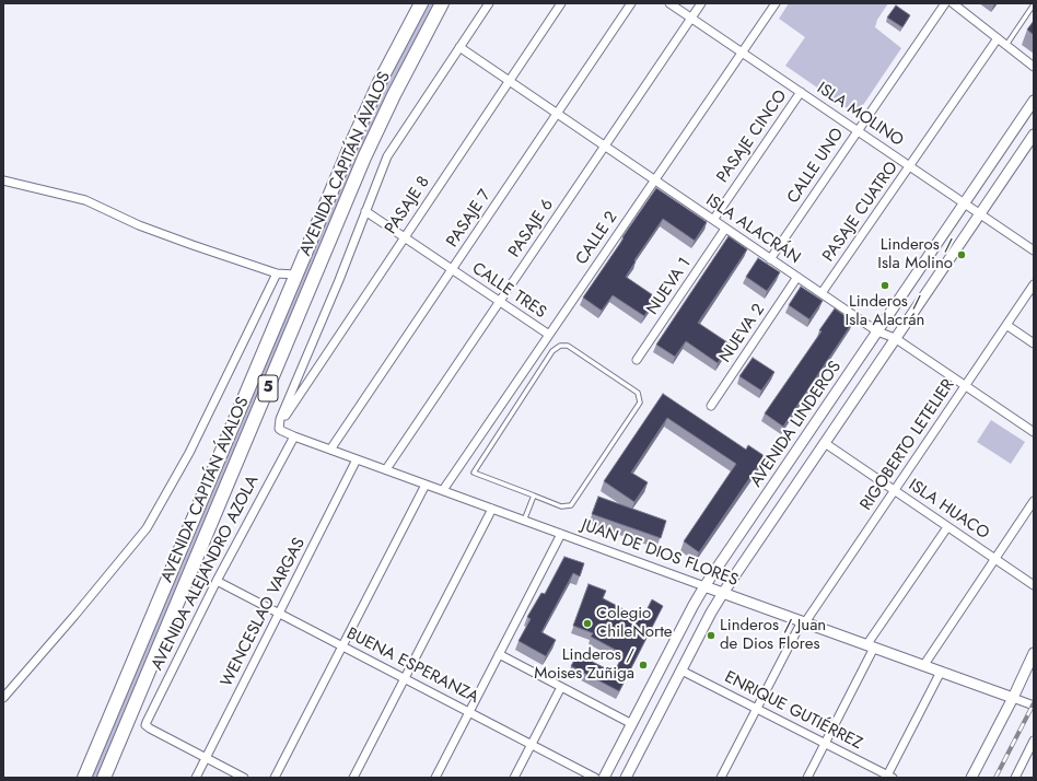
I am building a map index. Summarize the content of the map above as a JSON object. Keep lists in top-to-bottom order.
{
  "streets": {
    "highway": ["AVENIDA CAPITÁN ÁVALOS", "5"],
    "street": [
      "ISLA MOLINO",
      "PASAJE CINCO",
      "CALLE UNO",
      "PASAJE 8",
      "PASAJE CUATRO",
      "PASAJE 7",
      "PASAJE 6",
      "ISLA ALACRÁN",
      "CALLE 2",
      "NUEVA 1",
      "CALLE TRES",
      "NUEVA 2",
      "AVENIDA LINDEROS",
      "RIGOBERTO LETELIER",
      "ISLA HUACO",
      "JUAN DE DIOS FLORES",
      "AVENIDA ALEJANDRO AZOLA",
      "WENCESLAO VARGAS",
      "BUENA ESPERANZA",
      "ENRIQUE GUTIÉRREZ"
    ]
  },
  "crossings": [
    ["ISLA MOLINO", "PASAJE CINCO"],
    ["ISLA MOLINO", "CALLE UNO"],
    ["ISLA MOLINO", "PASAJE CUATRO"],
    ["ISLA MOLINO", "PASAJE 6"],
    ["ISLA MOLINO", "CALLE 2"],
    ["ISLA MOLINO", "AVENIDA LINDEROS"],
    ["PASAJE CINCO", "ISLA ALACRÁN"],
    ["CALLE UNO", "ISLA ALACRÁN"],
    ["PASAJE 8", "ISLA ALACRÁN"],
    ["PASAJE 8", "CALLE TRES"],
    ["PASAJE 8", "JUAN DE DIOS FLORES"],
    ["PASAJE CUATRO", "ISLA ALACRÁN"],
    ["PASAJE 7", "ISLA ALACRÁN"],
    ["PASAJE 7", "CALLE TRES"],
    ["PASAJE 7", "JUAN DE DIOS FLORES"],
    ["PASAJE 6", "ISLA ALACRÁN"],
    ["PASAJE 6", "CALLE TRES"],
    ["PASAJE 6", "JUAN DE DIOS FLORES"],
    ["ISLA ALACRÁN", "CALLE 2"],
    ["ISLA ALACRÁN", "NUEVA 1"],
    ["ISLA ALACRÁN", "NUEVA 2"],
    ["ISLA ALACRÁN", "AVENIDA LINDEROS"],
    ["ISLA ALACRÁN", "RIGOBERTO LETELIER"],
    ["CALLE 2", "CALLE TRES"],
    ["CALLE 2", "JUAN DE DIOS FLORES"],
    ["AVENIDA LINDEROS", "ISLA HUACO"],
    ["AVENIDA LINDEROS", "JUAN DE DIOS FLORES"],
    ["AVENIDA LINDEROS", "ENRIQUE GUTIÉRREZ"],
    ["RIGOBERTO LETELIER", "ISLA HUACO"],
    ["RIGOBERTO LETELIER", "JUAN DE DIOS FLORES"],
    ["RIGOBERTO LETELIER", "ENRIQUE GUTIÉRREZ"],
    ["JUAN DE DIOS FLORES", "AVENIDA ALEJANDRO AZOLA"],
    ["JUAN DE DIOS FLORES", "WENCESLAO VARGAS"],
    ["AVENIDA ALEJANDRO AZOLA", "WENCESLAO VARGAS"],
    ["AVENIDA ALEJANDRO AZOLA", "BUENA ESPERANZA"],
    ["WENCESLAO VARGAS", "BUENA ESPERANZA"]
  ],
  "places": [
    "Linderos / Isla Molino",
    "Linderos / Isla Alacrán",
    "Colegio ChileNorte",
    "Linderos / Juan de Dios Flores",
    "Linderos / Moises Zuñiga"
  ]
}
